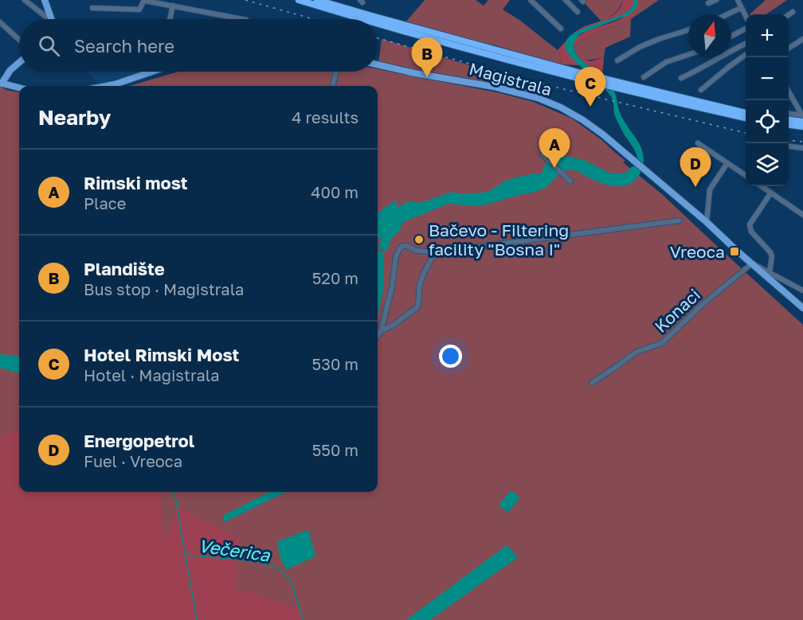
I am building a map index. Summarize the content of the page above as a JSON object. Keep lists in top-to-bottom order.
{
  "streets": {
    "main road": ["Magistrala"],
    "street": ["Konaci"]
  },
  "crossings": [
    ["Magistrala", "Konaci"]
  ],
  "water": ["Večerica"],
  "places": {
    "other": ["Bačevo - Filtering facility \"Bosna I\""],
    "transit": ["Vreoca"]
  },
  "north": "top",
  "page": {
    "map_buttons": ["+", "−"],
    "search": "Search here",
    "pins": [
      "B",
      "C",
      "A",
      "D"
    ],
    "heading": ["Nearby", "4 results"],
    "list": [
      {
        "mark": "A",
        "name": "Rimski most",
        "note": "Place",
        "value": "400 m"
      },
      {
        "mark": "B",
        "name": "Plandište",
        "note": "Bus stop · Magistrala",
        "value": "520 m"
      },
      {
        "mark": "C",
        "name": "Hotel Rimski Most",
        "note": "Hotel · Magistrala",
        "value": "530 m"
      },
      {
        "mark": "D",
        "name": "Energopetrol",
        "note": "Fuel · Vreoca",
        "value": "550 m"
      }
    ]
  }
}
